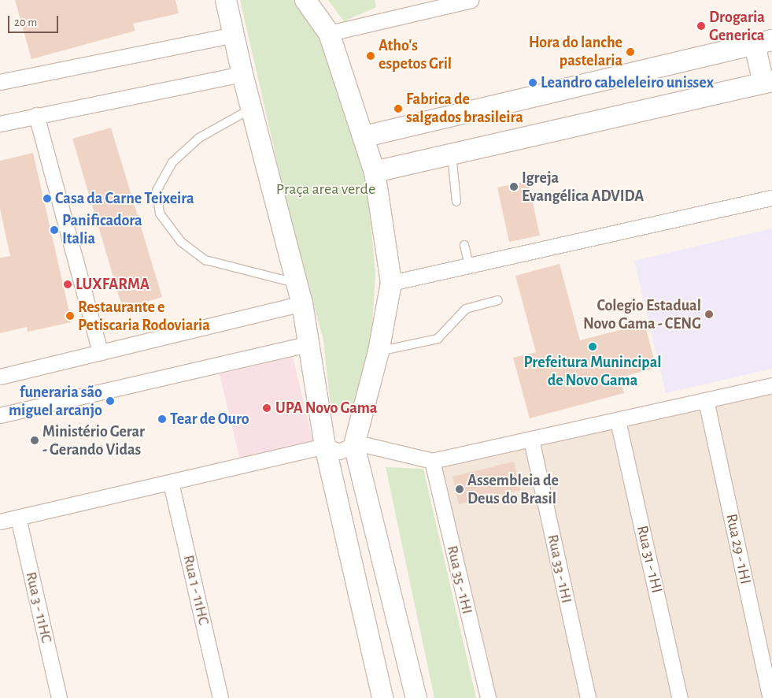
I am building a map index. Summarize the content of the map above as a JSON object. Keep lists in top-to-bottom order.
{
  "streets": {
    "street": [
      "Rua 29 - 1HI",
      "Rua 31 - 1HI",
      "Rua 33 - 1HI",
      "Rua 35 - 1HI",
      "Rua 1 - 11HC",
      "Rua 3 - 11HC"
    ]
  },
  "parks": ["Praça area verde"],
  "places": [
    "Drogaria Generica",
    "Hora do lanche pastelaria",
    "Atho's espetos Gril",
    "Leandro cabeleleiro unissex",
    "Fabrica de salgados brasileira",
    "Igreja Evangélica ADVIDA",
    "Casa da Carne Teixeira",
    "Panificadora Italia",
    "LUXFARMA",
    "Colegio Estadual Novo Gama - CENG",
    "Restaurante e Petiscaria Rodoviaria",
    "Prefeitura Munincipal de Novo Gama",
    "funeraria são miguel arcanjo",
    "UPA Novo Gama",
    "Tear de Ouro",
    "Ministério Gerar - Gerando Vidas",
    "Assembleia de Deus do Brasil"
  ],
  "scale_bar": "20 m"
}
